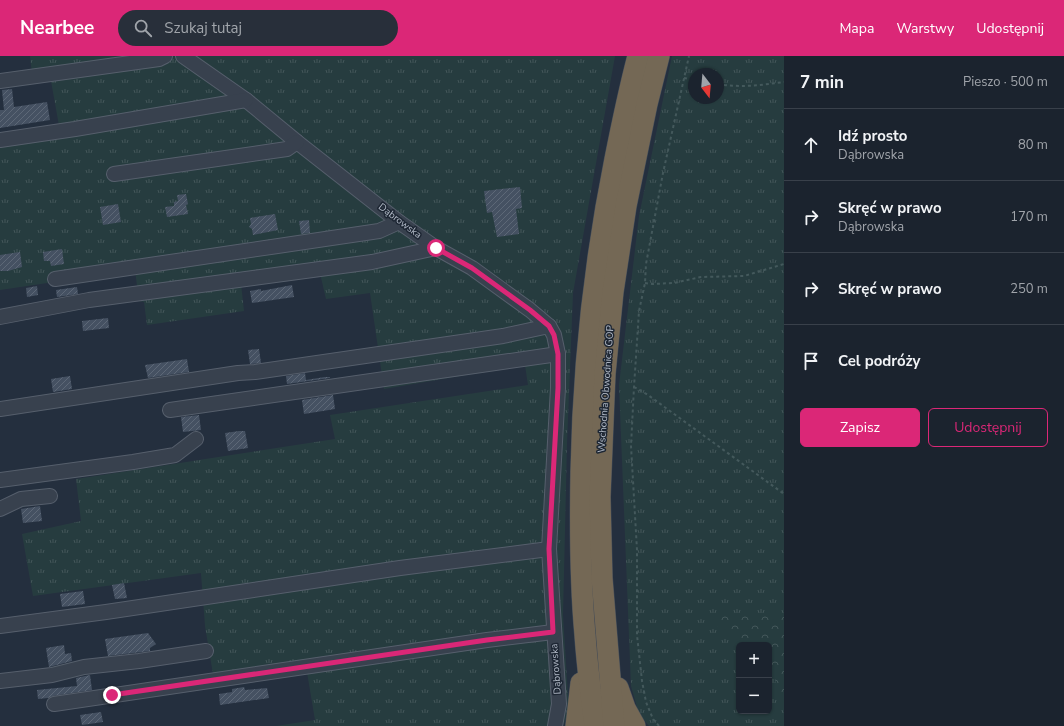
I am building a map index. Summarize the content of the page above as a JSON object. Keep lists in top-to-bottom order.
{
  "streets": {
    "highway": ["Wschodnia Obwodnica GOP"],
    "lane": ["Dąbrowska"]
  },
  "north": "bottom",
  "page": {
    "header": "Nearbee",
    "search": "Szukaj tutaj",
    "nav": ["Mapa", "Warstwy", "Udostępnij"],
    "heading": ["7 min", "Pieszo · 500 m"],
    "list": [
      ["Idź prosto", "Dąbrowska", "80 m"],
      ["Skręć w prawo", "Dąbrowska", "170 m"],
      ["Skręć w prawo", "250 m"],
      "Cel podróży"
    ],
    "buttons": ["Zapisz", "Udostępnij"],
    "map_buttons": ["+", "−"]
  }
}
